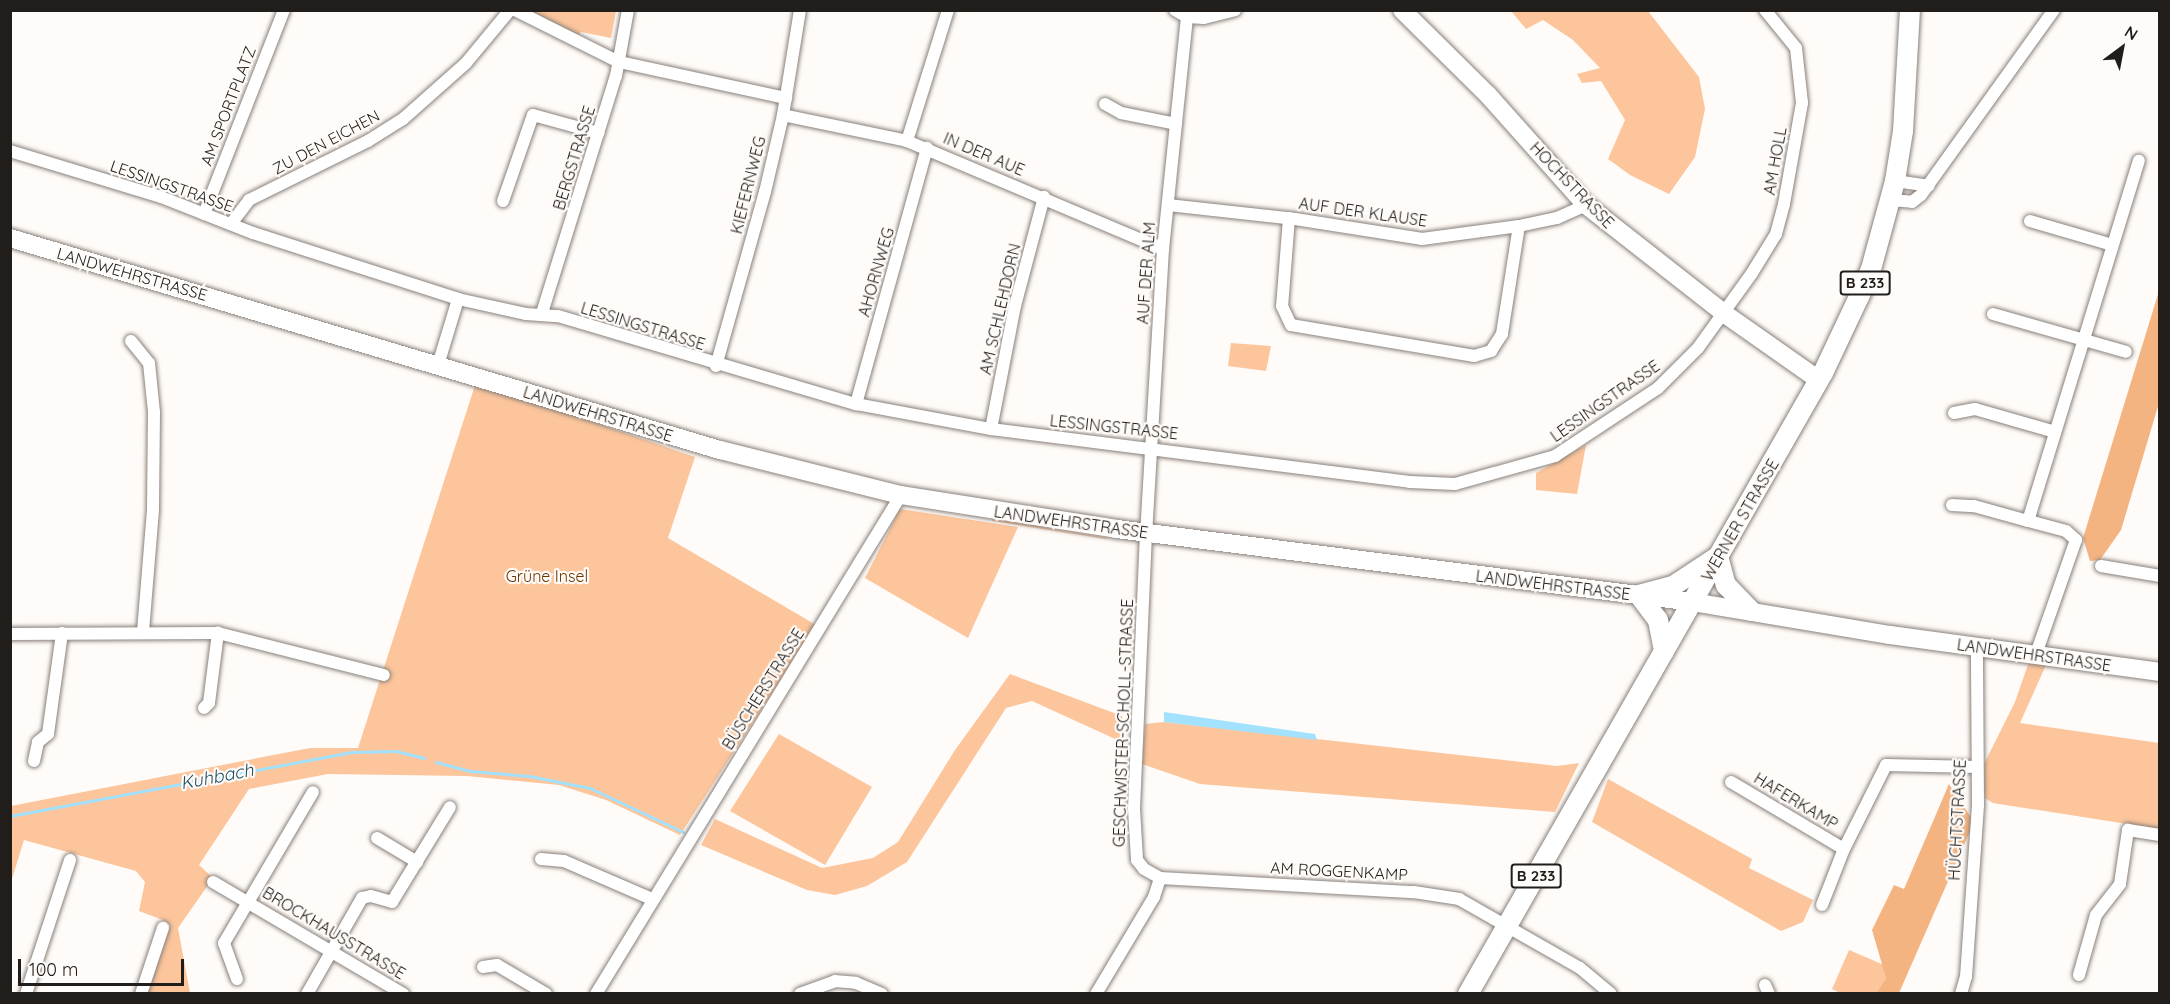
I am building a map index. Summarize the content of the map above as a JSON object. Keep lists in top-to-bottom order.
{
  "streets": {
    "main road": [
      "HOCHSTRASSE",
      "LANDWEHRSTRASSE",
      "B 233",
      "WERNER STRASSE"
    ],
    "street": [
      "AM SPORTPLATZ",
      "ZU DEN EICHEN",
      "IN DER AUE",
      "BERGSTRASSE",
      "AM HOLL",
      "KIEFERNWEG",
      "LESSINGSTRASSE",
      "AUF DER KLAUSE",
      "AHORNWEG",
      "AUF DER ALM",
      "AM SCHLEHDORN",
      "BÜSCHERSTRASSE",
      "GESCHWISTER-SCHOLL-STRASSE",
      "HAFERKAMP",
      "HÜCHTSTRASSE",
      "AM ROGGENKAMP",
      "BROCKHAUSSTRASSE"
    ]
  },
  "crossings": [
    ["AM SPORTPLATZ", "LESSINGSTRASSE"],
    ["ZU DEN EICHEN", "LESSINGSTRASSE"],
    ["IN DER AUE", "KIEFERNWEG"],
    ["IN DER AUE", "AHORNWEG"],
    ["IN DER AUE", "AUF DER ALM"],
    ["IN DER AUE", "AM SCHLEHDORN"],
    ["BERGSTRASSE", "LESSINGSTRASSE"],
    ["AM HOLL", "HOCHSTRASSE"],
    ["AM HOLL", "LESSINGSTRASSE"],
    ["KIEFERNWEG", "LESSINGSTRASSE"],
    ["HOCHSTRASSE", "LESSINGSTRASSE"],
    ["HOCHSTRASSE", "AUF DER KLAUSE"],
    ["HOCHSTRASSE", "WERNER STRASSE"],
    ["LESSINGSTRASSE", "AHORNWEG"],
    ["LESSINGSTRASSE", "AUF DER ALM"],
    ["LESSINGSTRASSE", "AM SCHLEHDORN"],
    ["AUF DER KLAUSE", "AUF DER ALM"],
    ["AUF DER ALM", "LANDWEHRSTRASSE"],
    ["AUF DER ALM", "GESCHWISTER-SCHOLL-STRASSE"],
    ["LANDWEHRSTRASSE", "WERNER STRASSE"],
    ["LANDWEHRSTRASSE", "BÜSCHERSTRASSE"],
    ["LANDWEHRSTRASSE", "GESCHWISTER-SCHOLL-STRASSE"],
    ["LANDWEHRSTRASSE", "HÜCHTSTRASSE"],
    ["WERNER STRASSE", "AM ROGGENKAMP"],
    ["GESCHWISTER-SCHOLL-STRASSE", "AM ROGGENKAMP"],
    ["HAFERKAMP", "HÜCHTSTRASSE"]
  ],
  "water": ["Kuhbach"],
  "parks": ["Grüne Insel"],
  "scale_bar": "100 m",
  "north": "top right"
}
